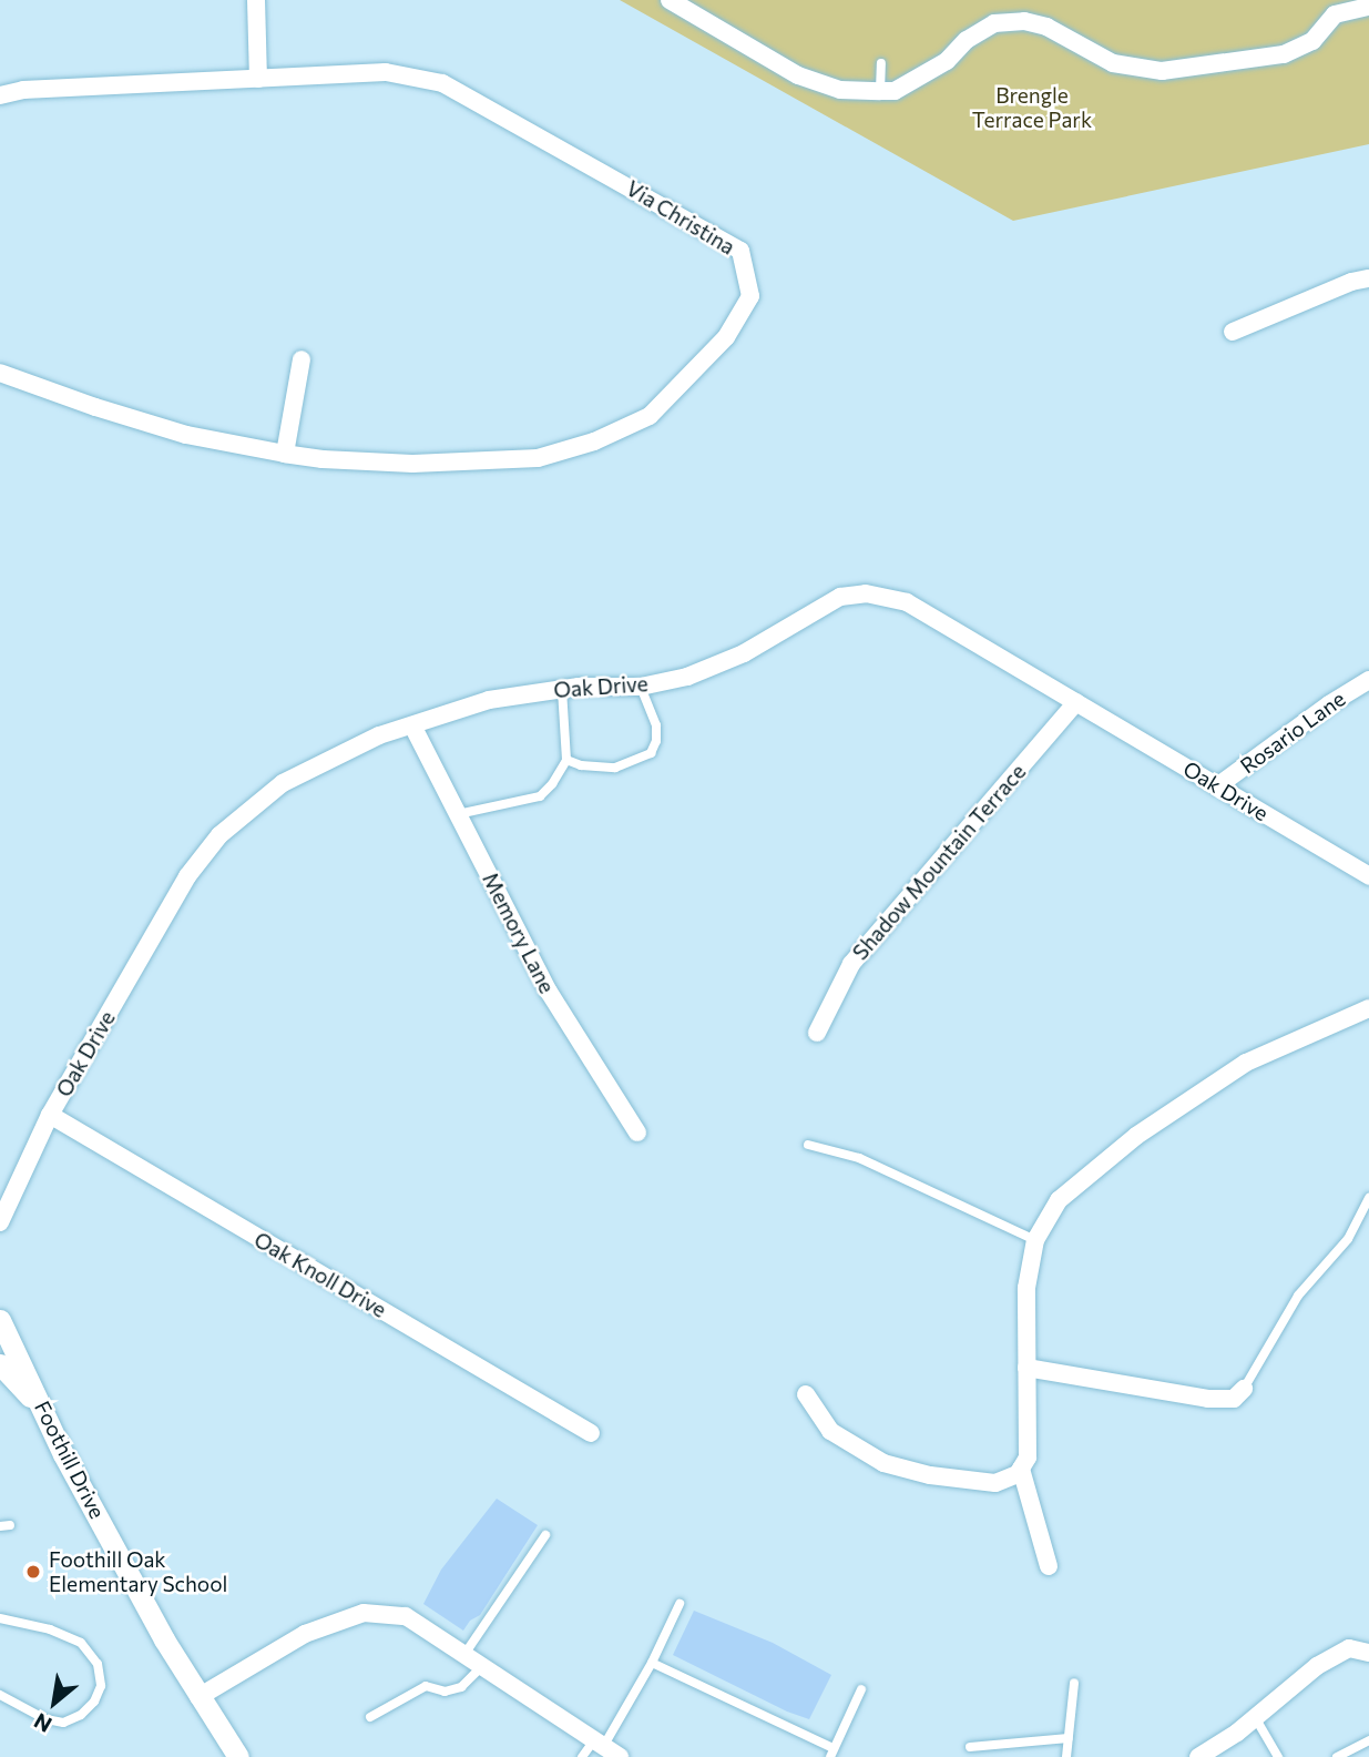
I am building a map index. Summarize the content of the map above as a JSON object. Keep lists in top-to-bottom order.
{
  "streets": {
    "street": [
      "Via Christina",
      "Oak Drive",
      "Rosario Lane",
      "Shadow Mountain Terrace",
      "Memory Lane",
      "Oak Knoll Drive",
      "Foothill Drive"
    ]
  },
  "crossings": [
    ["Oak Drive", "Rosario Lane"],
    ["Oak Drive", "Shadow Mountain Terrace"],
    ["Oak Drive", "Memory Lane"],
    ["Oak Drive", "Oak Knoll Drive"]
  ],
  "parks": ["Brengle Terrace Park"],
  "places": ["Foothill Oak Elementary School"],
  "north": "bottom left"
}
